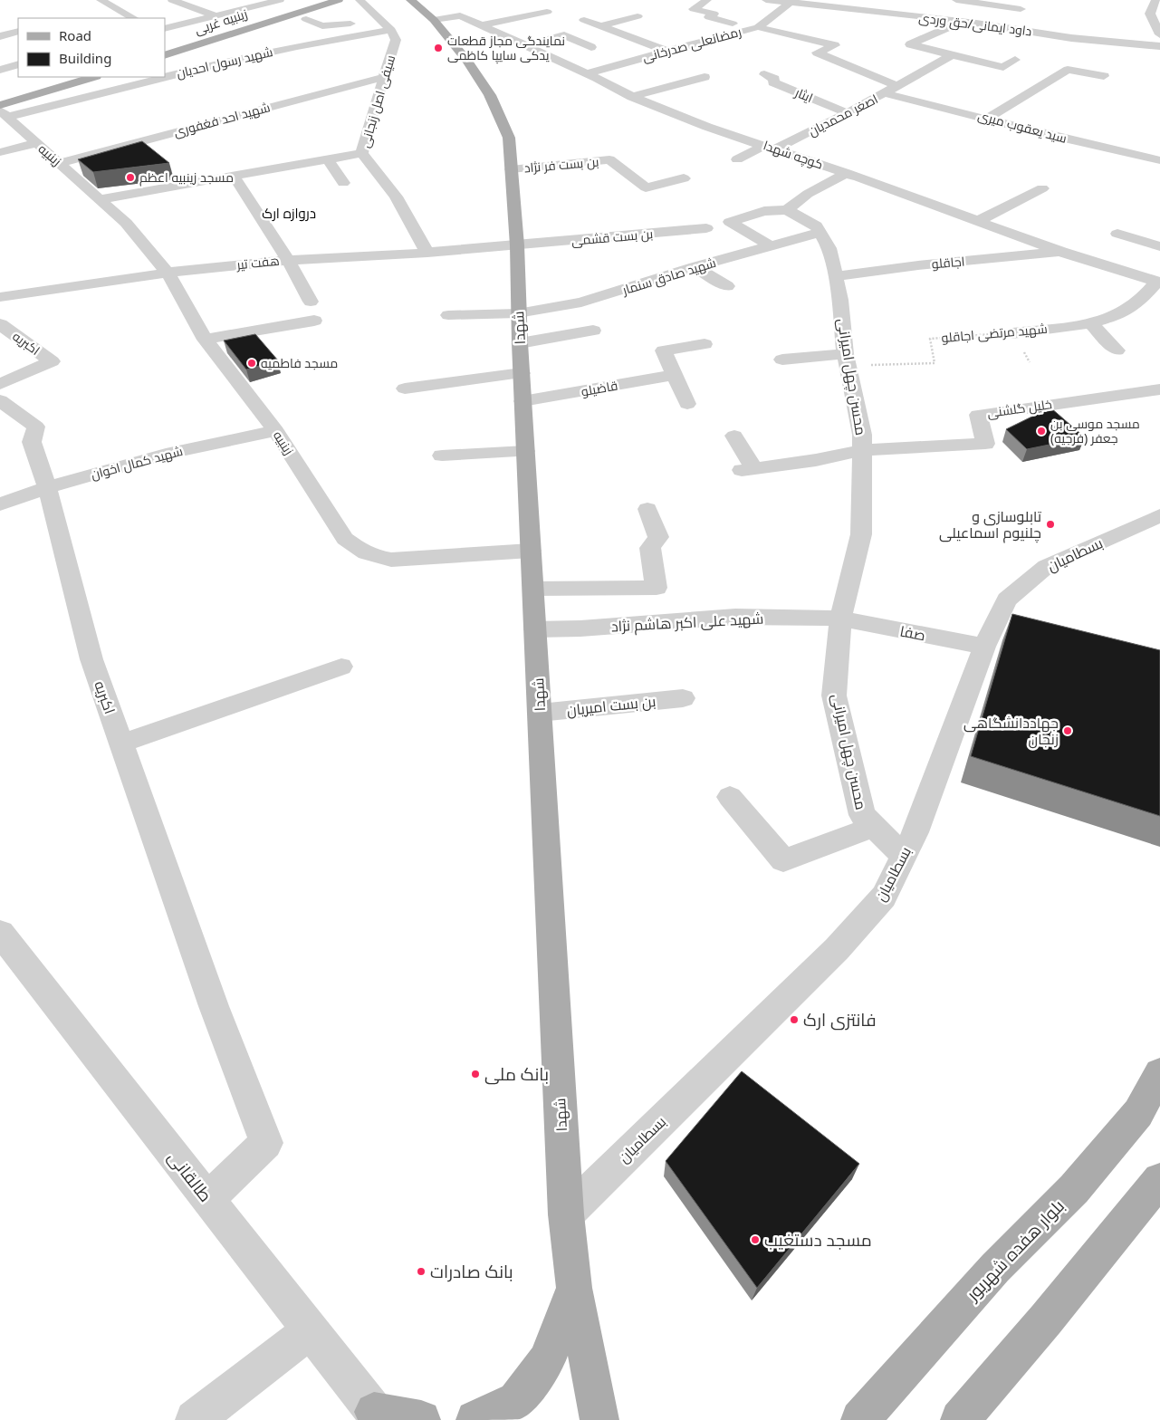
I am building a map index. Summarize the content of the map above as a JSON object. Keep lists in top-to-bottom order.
{
  "streets": {
    "main road": ["زینبیه غربی", "شهدا", "بلوار هفده شهریور"],
    "street": [
      "داود ایمانی/حق وردی",
      "رمضانعلی صدرخانی",
      "شهید رسول احدیان",
      "ایثار",
      "سیفی اصل زنجانی",
      "اصغر محمدیان",
      "شهید احد فغفوری",
      "سید یعقوب میری",
      "زینبیه",
      "کوچه شهدا",
      "بن بست فر نژاد",
      "بن بست قشمی",
      "هفت تیر",
      "اجاقلو",
      "شهید صادق سنمار",
      "شهید مرتضی اجاقلو",
      "اکبریه",
      "محسن چهل امیرانی",
      "قاضیلو",
      "خلیل گلشنی",
      "شهید کمال اخوان",
      "بسطامیان",
      "شهید علی اکبر هاشم نژاد",
      "صفا",
      "بن بست امیریان",
      "طالقانی"
    ]
  },
  "crossings": [
    ["داود ایمانی/حق وردی", "رمضانعلی صدرخانی"],
    ["رمضانعلی صدرخانی", "کوچه شهدا"],
    ["شهید رسول احدیان", "سیفی اصل زنجانی"],
    ["شهید رسول احدیان", "زینبیه"],
    ["ایثار", "اصغر محمدیان"],
    ["سیفی اصل زنجانی", "شهید احد فغفوری"],
    ["سیفی اصل زنجانی", "هفت تیر"],
    ["اصغر محمدیان", "سید یعقوب میری"],
    ["اصغر محمدیان", "کوچه شهدا"],
    ["شهید احد فغفوری", "زینبیه"],
    ["زینبیه", "هفت تیر"],
    ["زینبیه", "شهدا"],
    ["زینبیه", "شهید کمال اخوان"],
    ["کوچه شهدا", "اجاقلو"],
    ["کوچه شهدا", "شهدا"],
    ["کوچه شهدا", "شهید مرتضی اجاقلو"],
    ["بن بست فر نژاد", "شهدا"],
    ["بن بست قشمی", "هفت تیر"],
    ["بن بست قشمی", "شهدا"],
    ["هفت تیر", "شهدا"],
    ["اجاقلو", "محسن چهل امیرانی"],
    ["شهید صادق سنمار", "شهدا"],
    ["شهید صادق سنمار", "محسن چهل امیرانی"],
    ["شهدا", "قاضیلو"],
    ["شهدا", "بسطامیان"],
    ["شهدا", "شهید علی اکبر هاشم نژاد"],
    ["شهدا", "بن بست امیریان"],
    ["شهید مرتضی اجاقلو", "محسن چهل امیرانی"],
    ["اکبریه", "شهید کمال اخوان"],
    ["اکبریه", "طالقانی"],
    ["محسن چهل امیرانی", "خلیل گلشنی"],
    ["محسن چهل امیرانی", "بسطامیان"],
    ["محسن چهل امیرانی", "شهید علی اکبر هاشم نژاد"],
    ["محسن چهل امیرانی", "صفا"],
    ["بسطامیان", "صفا"],
    ["شهید علی اکبر هاشم نژاد", "صفا"]
  ],
  "districts": ["دروازه ارک"],
  "places": [
    "نمایندگی مجاز قطعات یدکی سایپا کاظمی",
    "مسجد زینبیه اعظم",
    "مسجد فاطمیه",
    "مسجد موسی بن جعفر (فرجیه)",
    "تابلوسازی و چلنیوم اسماعیلی",
    "جهاددانشگاهی زنجان",
    "فانتزی ارک",
    "بانک ملی",
    "مسجد دستغیب",
    "بانک صادرات"
  ],
  "legend": ["Road", "Building"]
}
